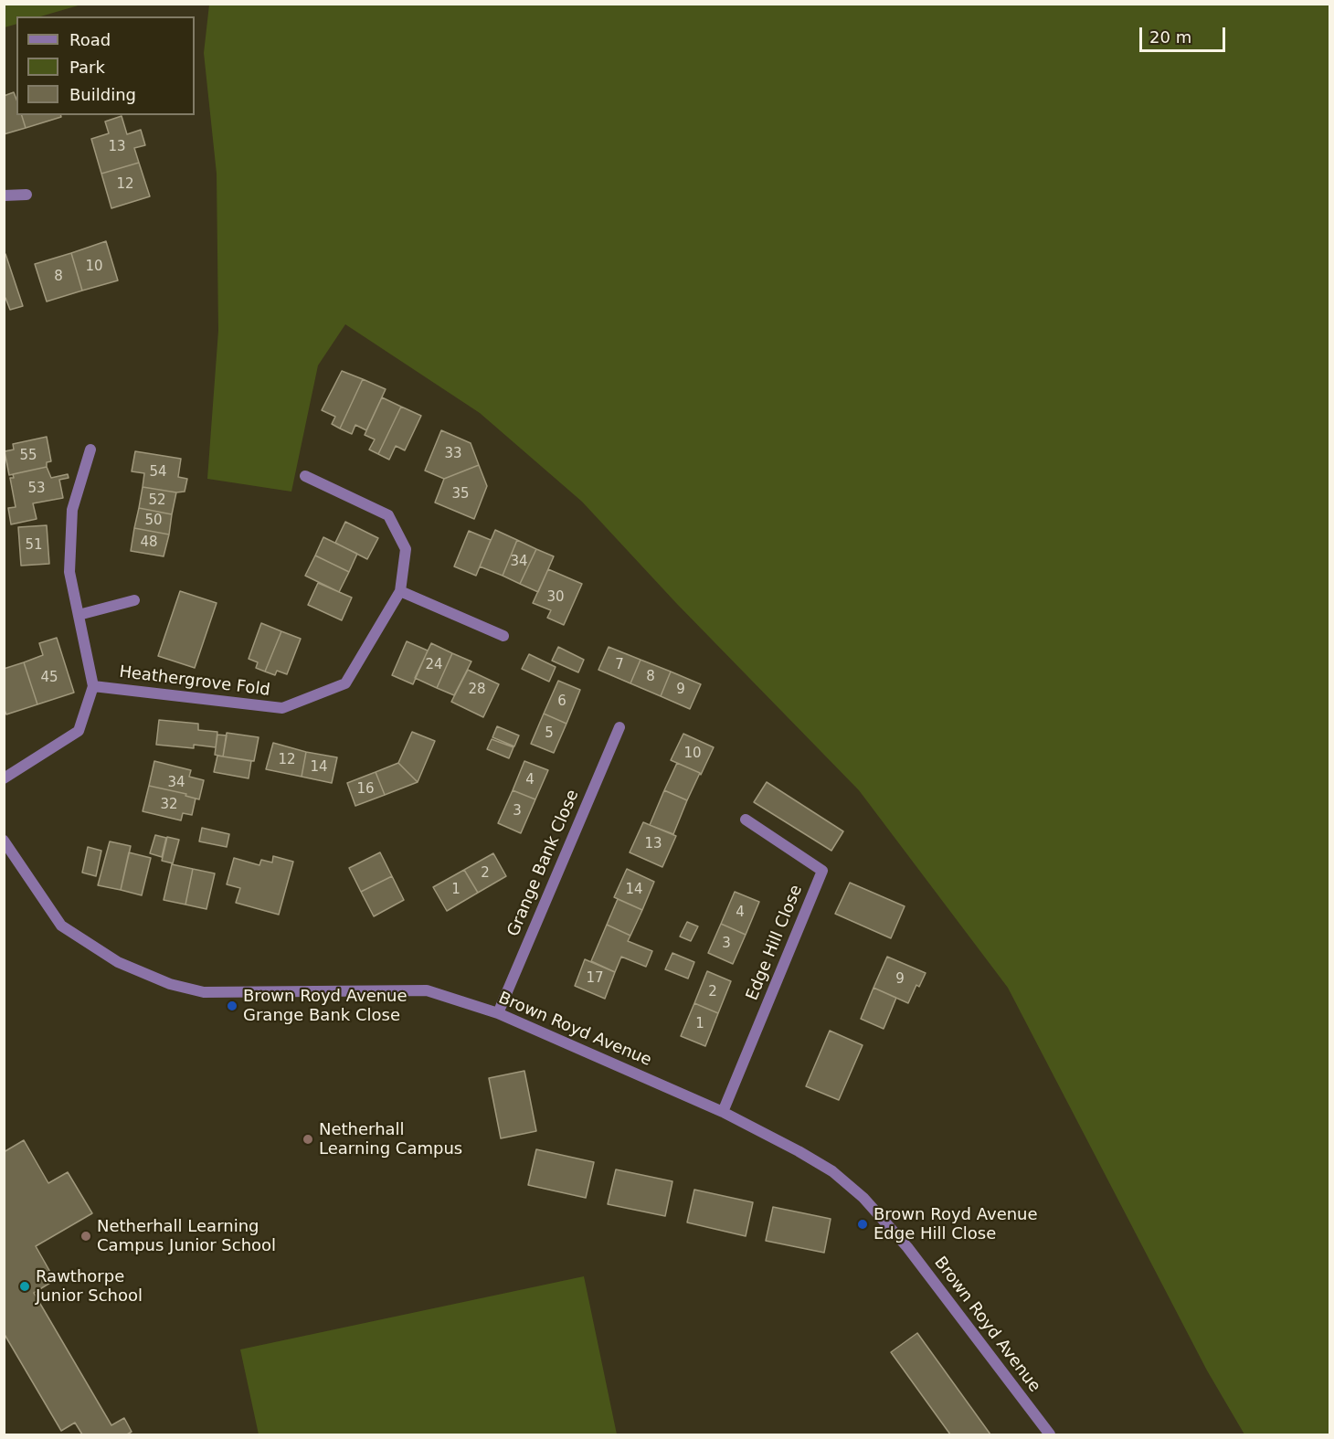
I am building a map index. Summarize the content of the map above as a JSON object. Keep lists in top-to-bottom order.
{
  "streets": {
    "street": [
      "Heathergrove Fold",
      "Grange Bank Close",
      "Edge Hill Close",
      "Brown Royd Avenue"
    ]
  },
  "crossings": [
    ["Grange Bank Close", "Brown Royd Avenue"],
    ["Edge Hill Close", "Brown Royd Avenue"]
  ],
  "places": [
    "Brown Royd Avenue Grange Bank Close",
    "Netherhall Learning Campus",
    "Brown Royd Avenue Edge Hill Close",
    "Netherhall Learning Campus Junior School",
    "Rawthorpe Junior School"
  ],
  "house_numbers": [
    "13",
    "12",
    "10",
    "8",
    "33",
    "55",
    "54",
    "53",
    "35",
    "52",
    "50",
    "48",
    "51",
    "34",
    "30",
    "24",
    "7",
    "8",
    "45",
    "28",
    "9",
    "6",
    "5",
    "10",
    "12",
    "14",
    "4",
    "34",
    "16",
    "32",
    "3",
    "13",
    "2",
    "1",
    "14",
    "4",
    "3",
    "17",
    "9",
    "2",
    "1"
  ],
  "legend": ["Road", "Park", "Building"],
  "scale_bar": "20 m"
}
